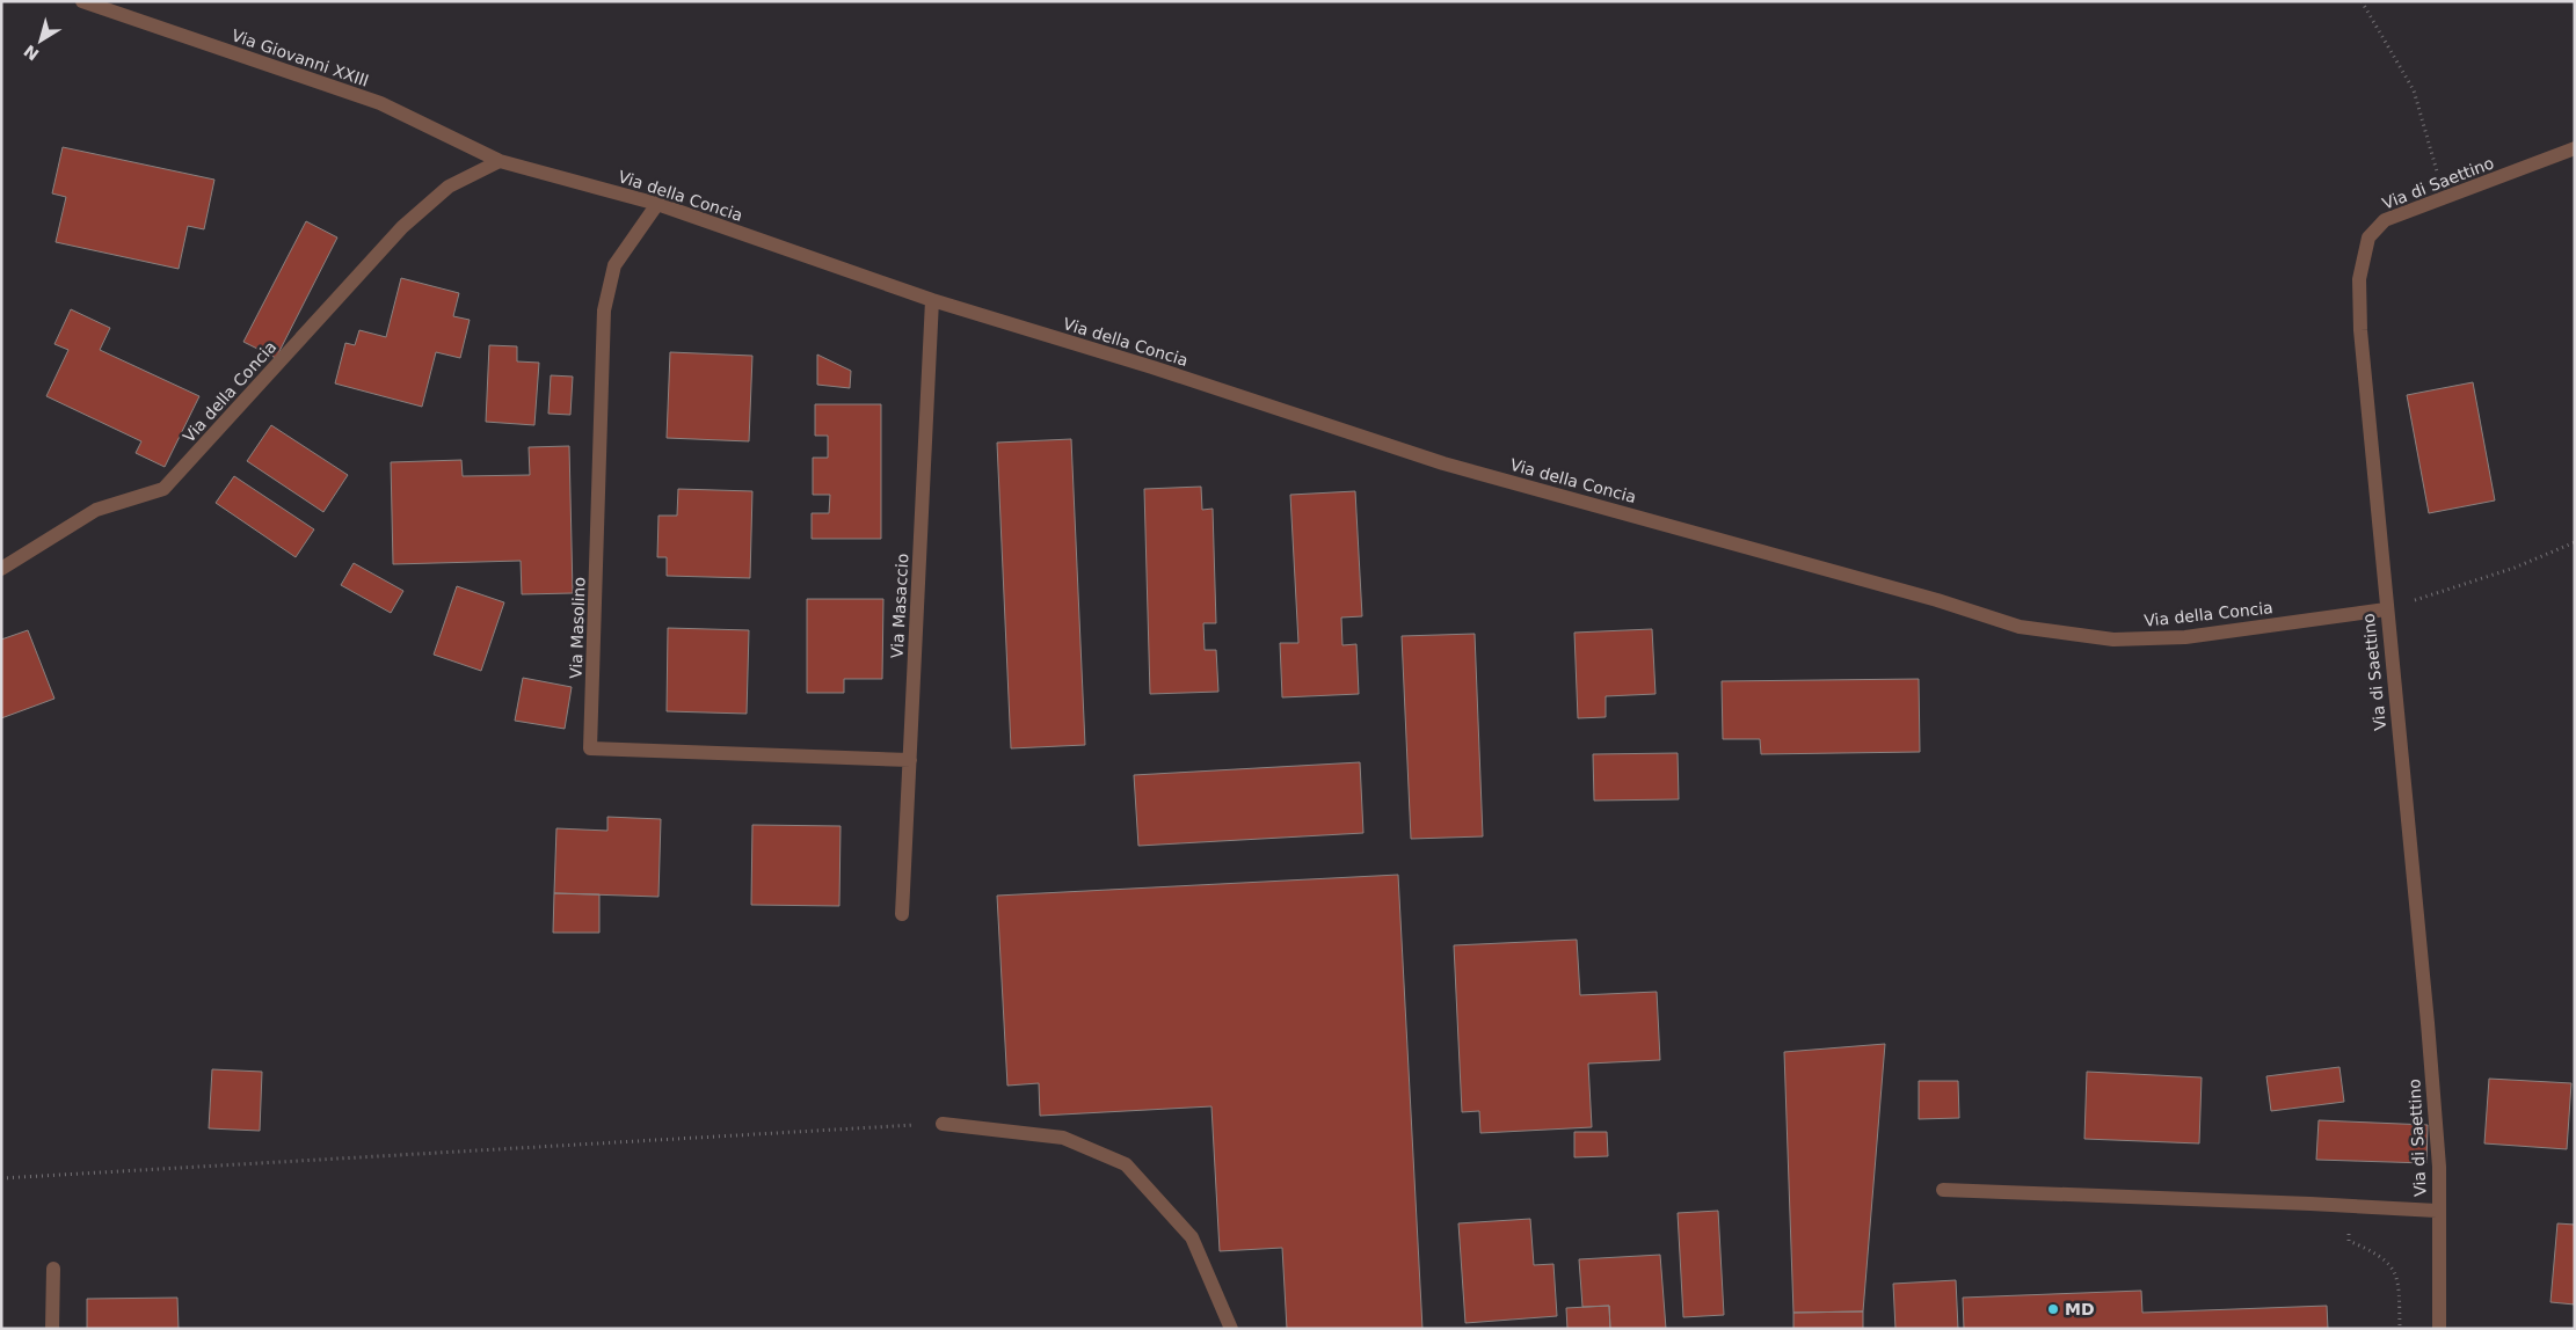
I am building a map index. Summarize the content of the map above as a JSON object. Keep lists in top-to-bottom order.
{
  "streets": {
    "street": [
      "Via Giovanni XXIII",
      "Via di Saettino",
      "Via della Concia",
      "Via Masaccio",
      "Via Masolino"
    ]
  },
  "crossings": [
    ["Via Giovanni XXIII", "Via della Concia"],
    ["Via di Saettino", "Via della Concia"],
    ["Via della Concia", "Via Masaccio"],
    ["Via della Concia", "Via Masolino"],
    ["Via Masaccio", "Via Masolino"]
  ],
  "places": ["MD"],
  "north": "bottom left"
}
